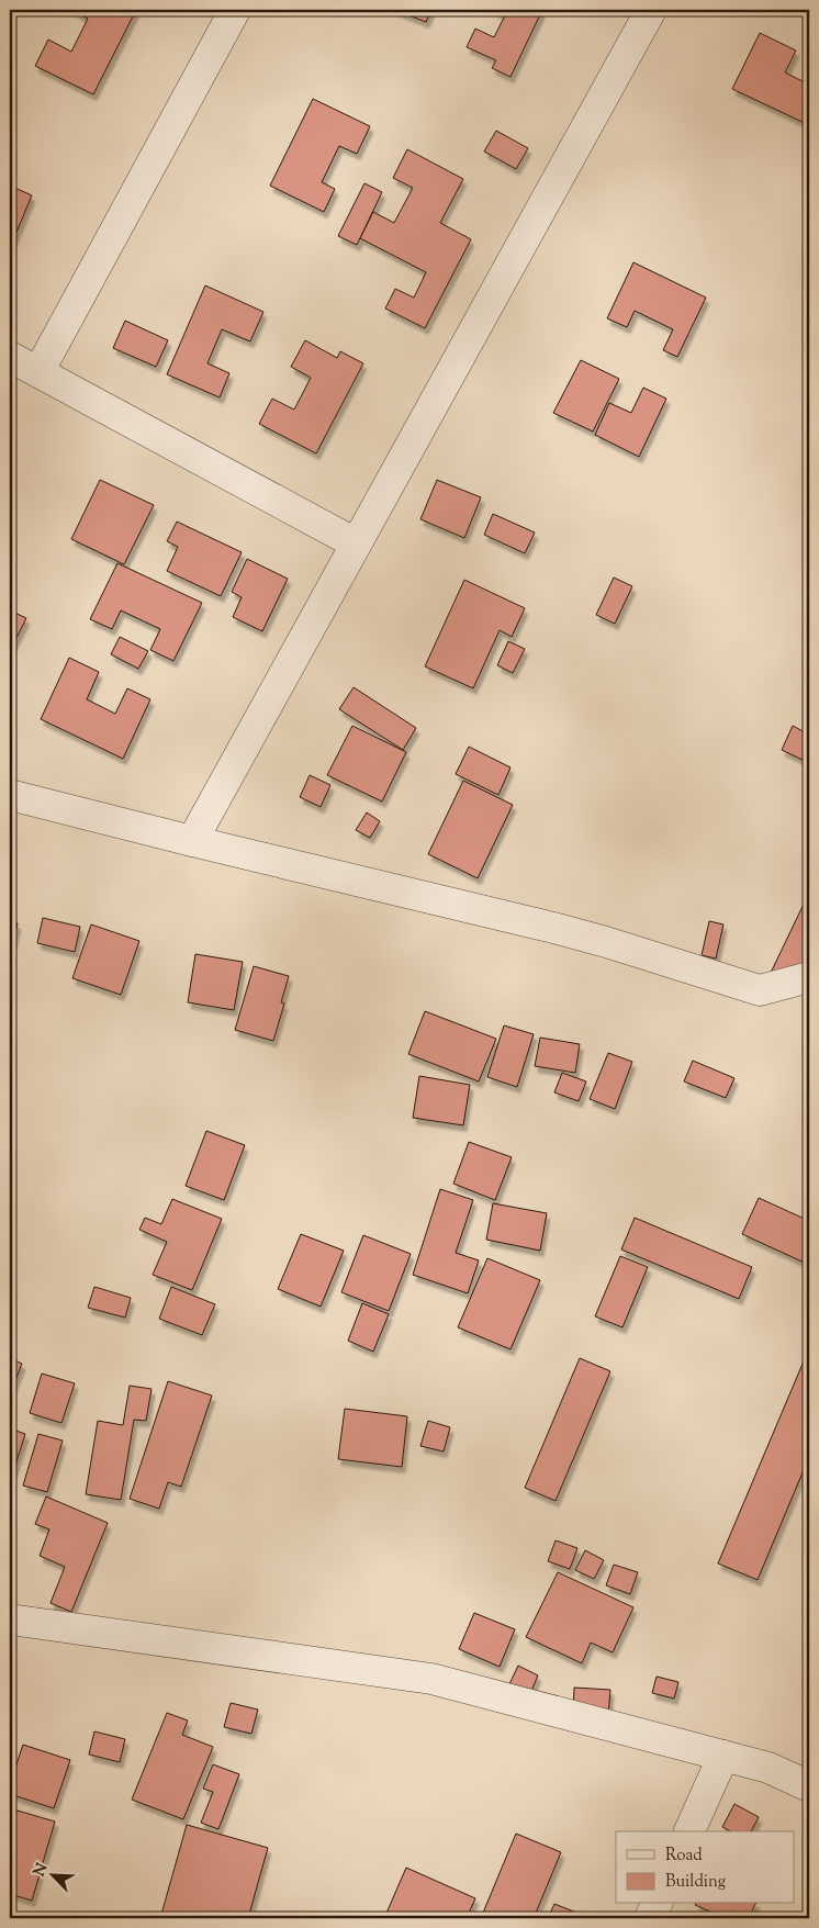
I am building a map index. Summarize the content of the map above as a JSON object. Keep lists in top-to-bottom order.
{
  "legend": ["Road", "Building"],
  "north": "top left"
}
